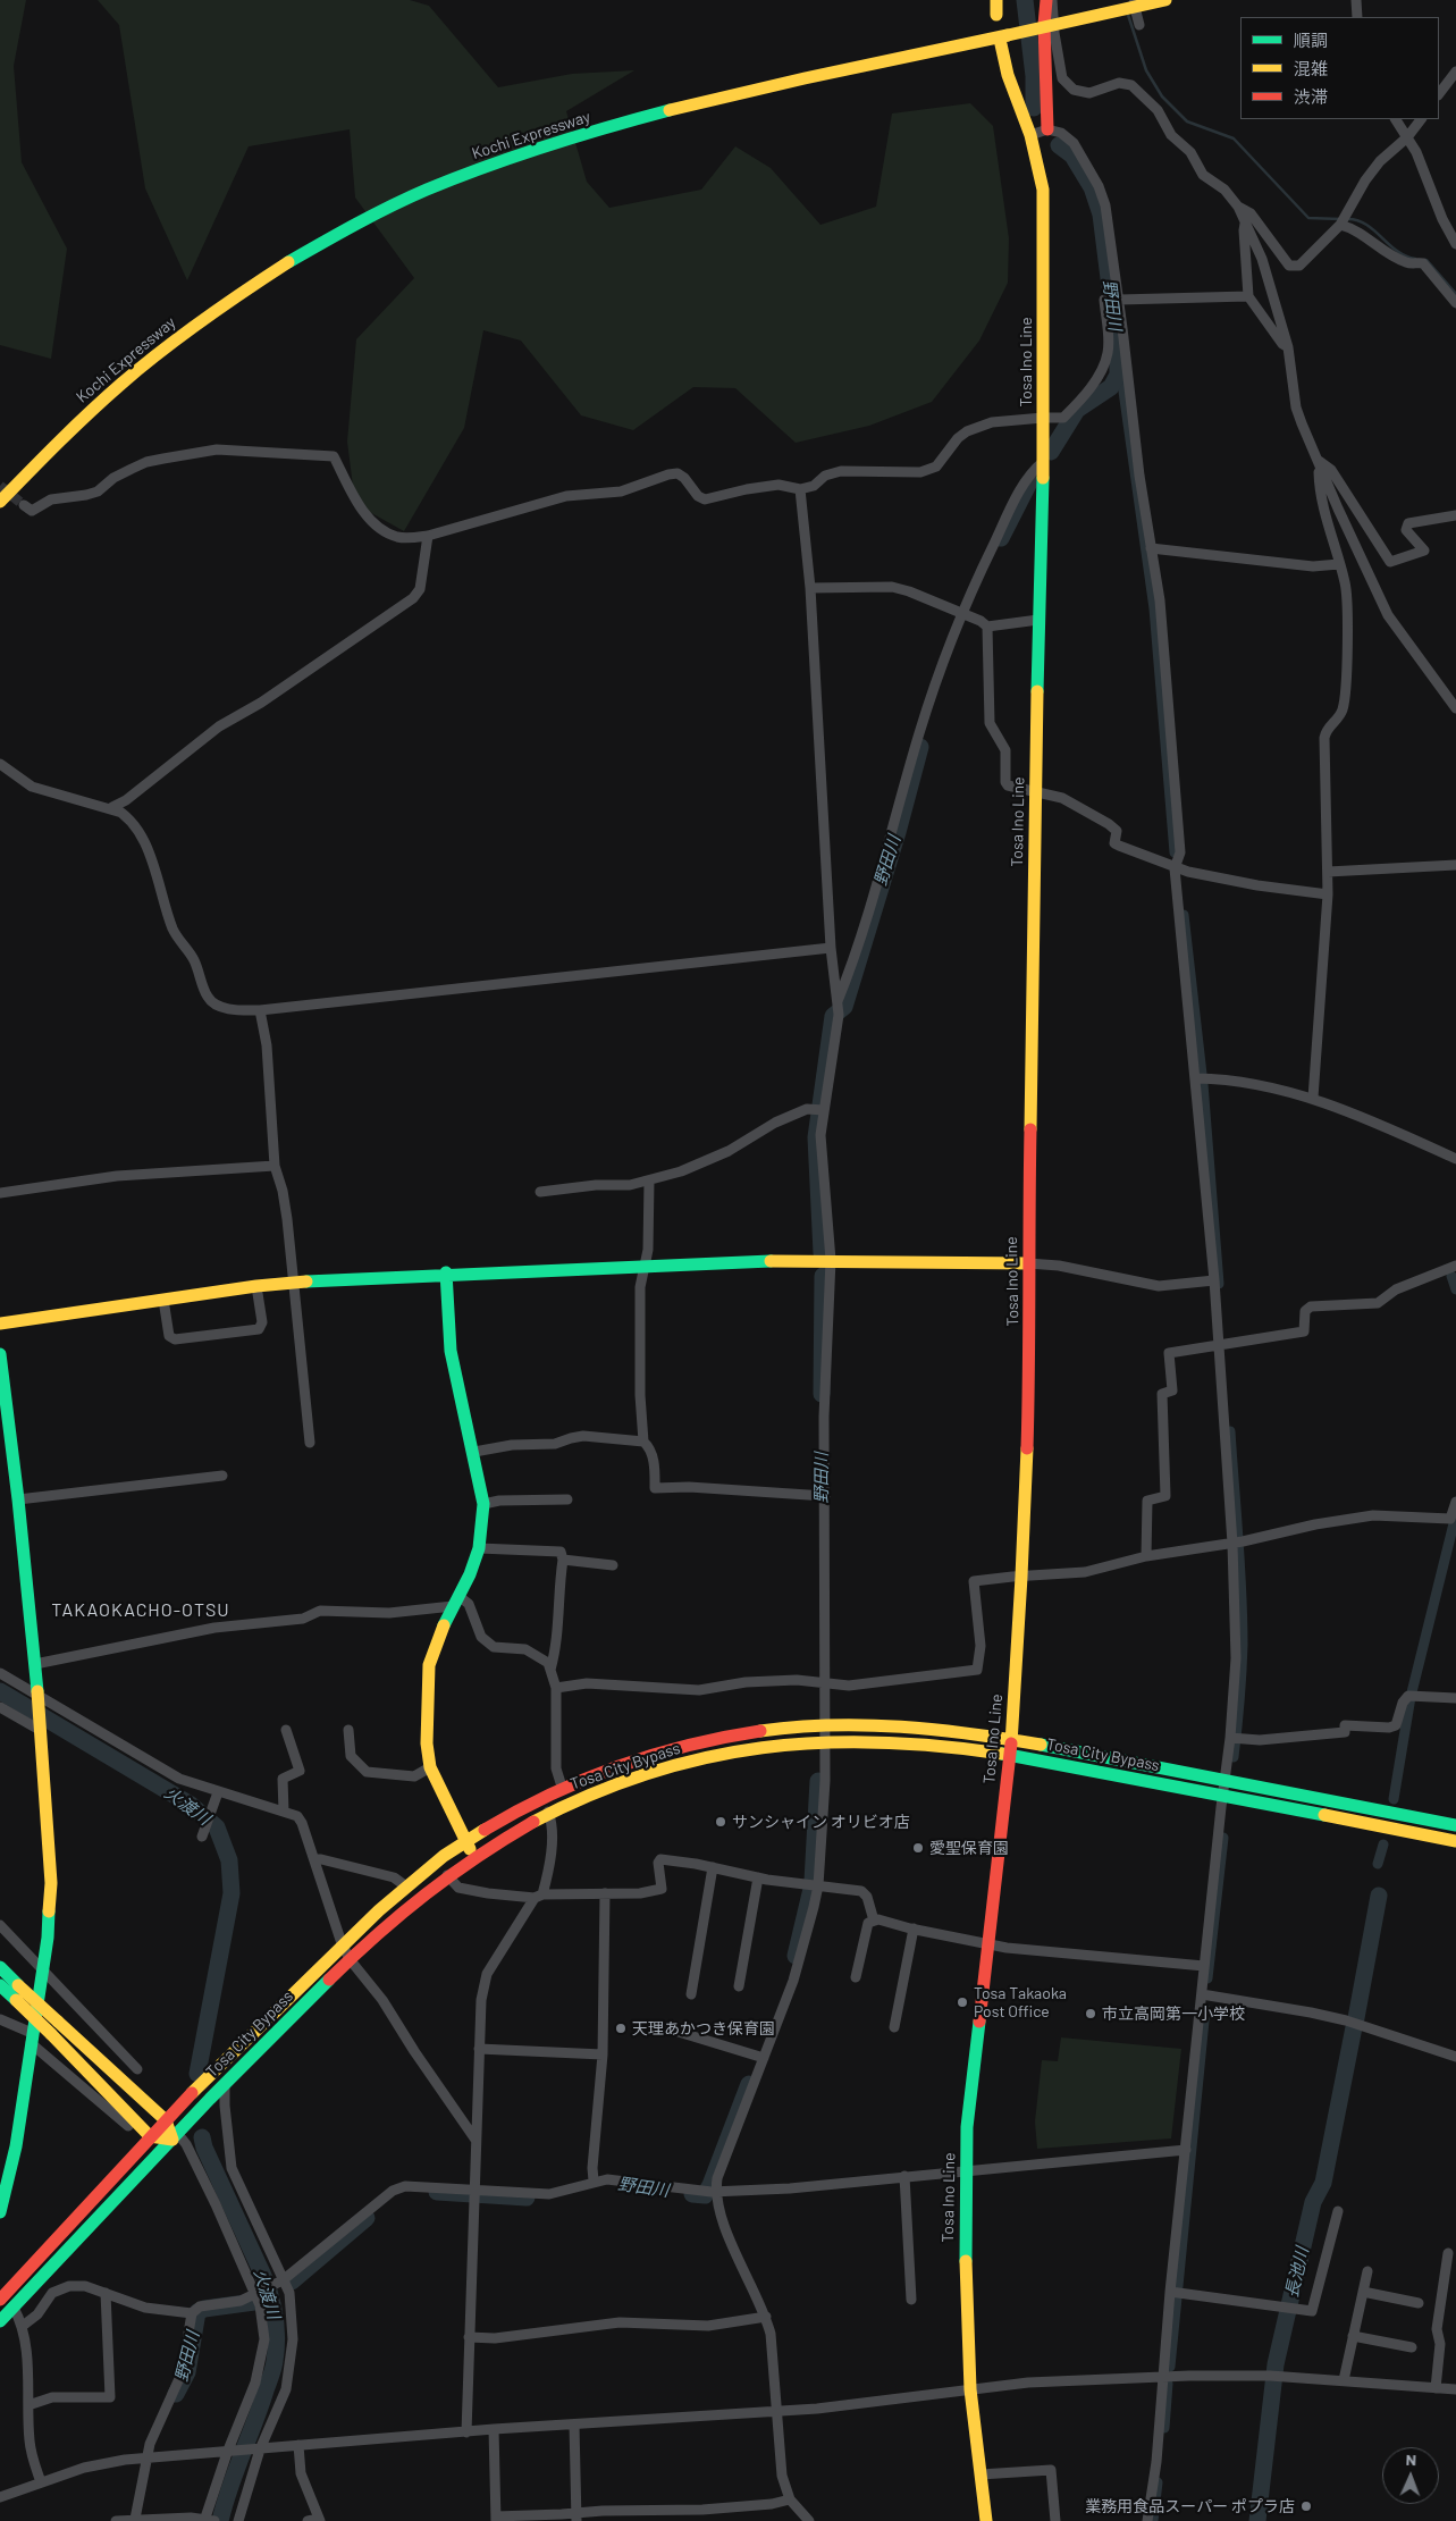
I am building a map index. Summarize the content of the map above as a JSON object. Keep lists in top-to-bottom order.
{
  "streets": {
    "main road": ["Kochi Expressway", "Tosa Ino Line", "Tosa City Bypass"]
  },
  "crossings": [
    ["Kochi Expressway", "Tosa Ino Line"],
    ["Tosa Ino Line", "Tosa City Bypass"]
  ],
  "districts": ["TAKAOKACHO-OTSU"],
  "water": ["野田川", "火渡川", "長池川"],
  "places": [
    "サンシャイン オリビオ店",
    "愛聖保育園",
    "Tosa Takaoka Post Office",
    "市立高岡第一小学校",
    "天理あかつき保育園",
    "業務用食品スーパー ポプラ店"
  ],
  "legend": ["順調", "混雑", "渋滞"],
  "north": "top"
}
